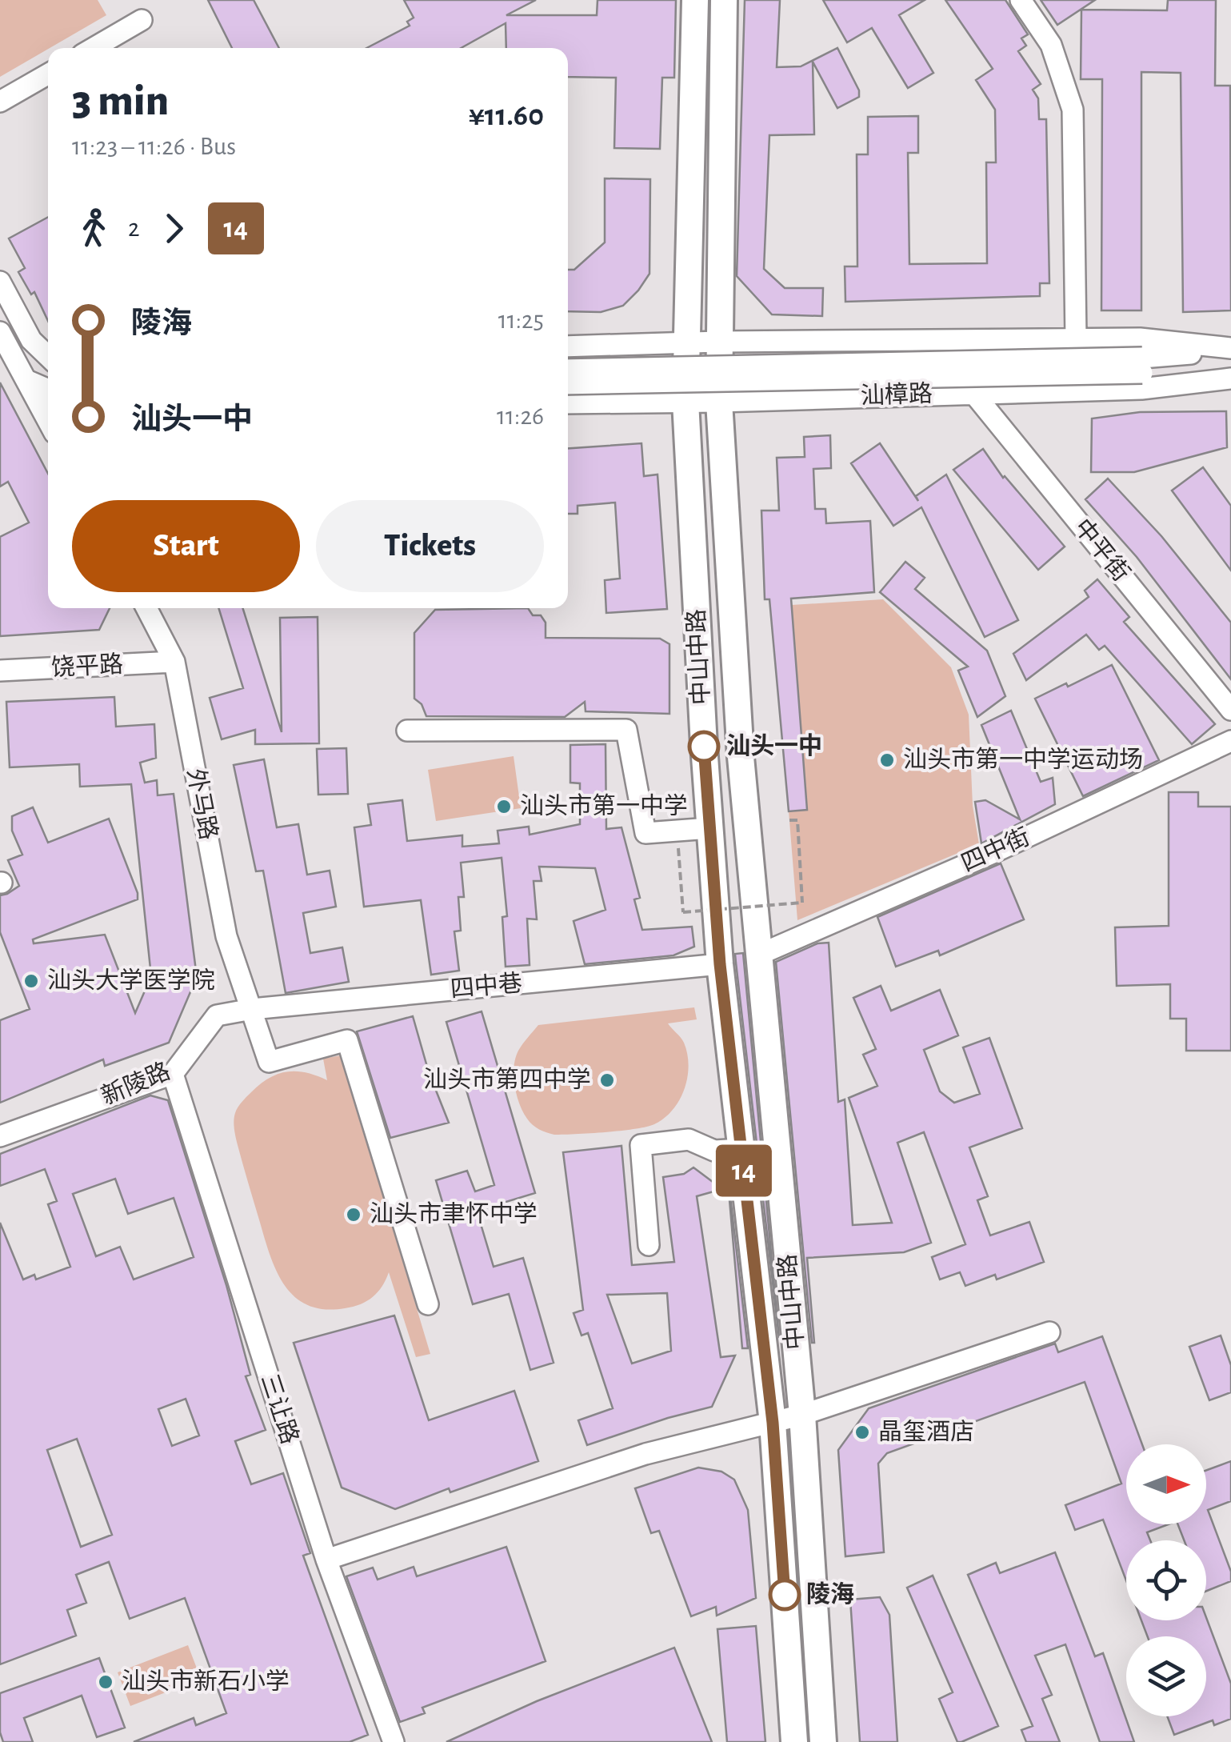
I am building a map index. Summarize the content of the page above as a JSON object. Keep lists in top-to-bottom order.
{
  "streets": {
    "main road": ["中山中路"],
    "street": [
      "汕樟路",
      "中平街",
      "饶平路",
      "外马路",
      "四中街",
      "四中巷",
      "新陵路",
      "三让路"
    ]
  },
  "crossings": [
    ["汕樟路", "中平街"],
    ["汕樟路", "中山中路"],
    ["中山中路", "四中街"],
    ["中山中路", "四中巷"],
    ["饶平路", "外马路"],
    ["外马路", "四中巷"],
    ["外马路", "新陵路"],
    ["四中巷", "新陵路"],
    ["新陵路", "三让路"]
  ],
  "places": [
    "汕头一中",
    "汕头市第一中学运动场",
    "汕头市第一中学",
    "汕头大学医学院",
    "汕头市第四中学",
    "汕头市聿怀中学",
    "晶玺酒店",
    "陵海",
    "汕头市新石小学"
  ],
  "lines": ["bus line 14"],
  "north": "right",
  "page": {
    "on_map": "14",
    "heading": ["3 min", "11:23 – 11:26 · Bus", "¥11.60"],
    "legs": ["2", "14"],
    "list": [
      {
        "name": "陵海",
        "value": "11:25"
      },
      {
        "name": "汕头一中",
        "value": "11:26"
      }
    ],
    "buttons": ["Start", "Tickets"]
  }
}
